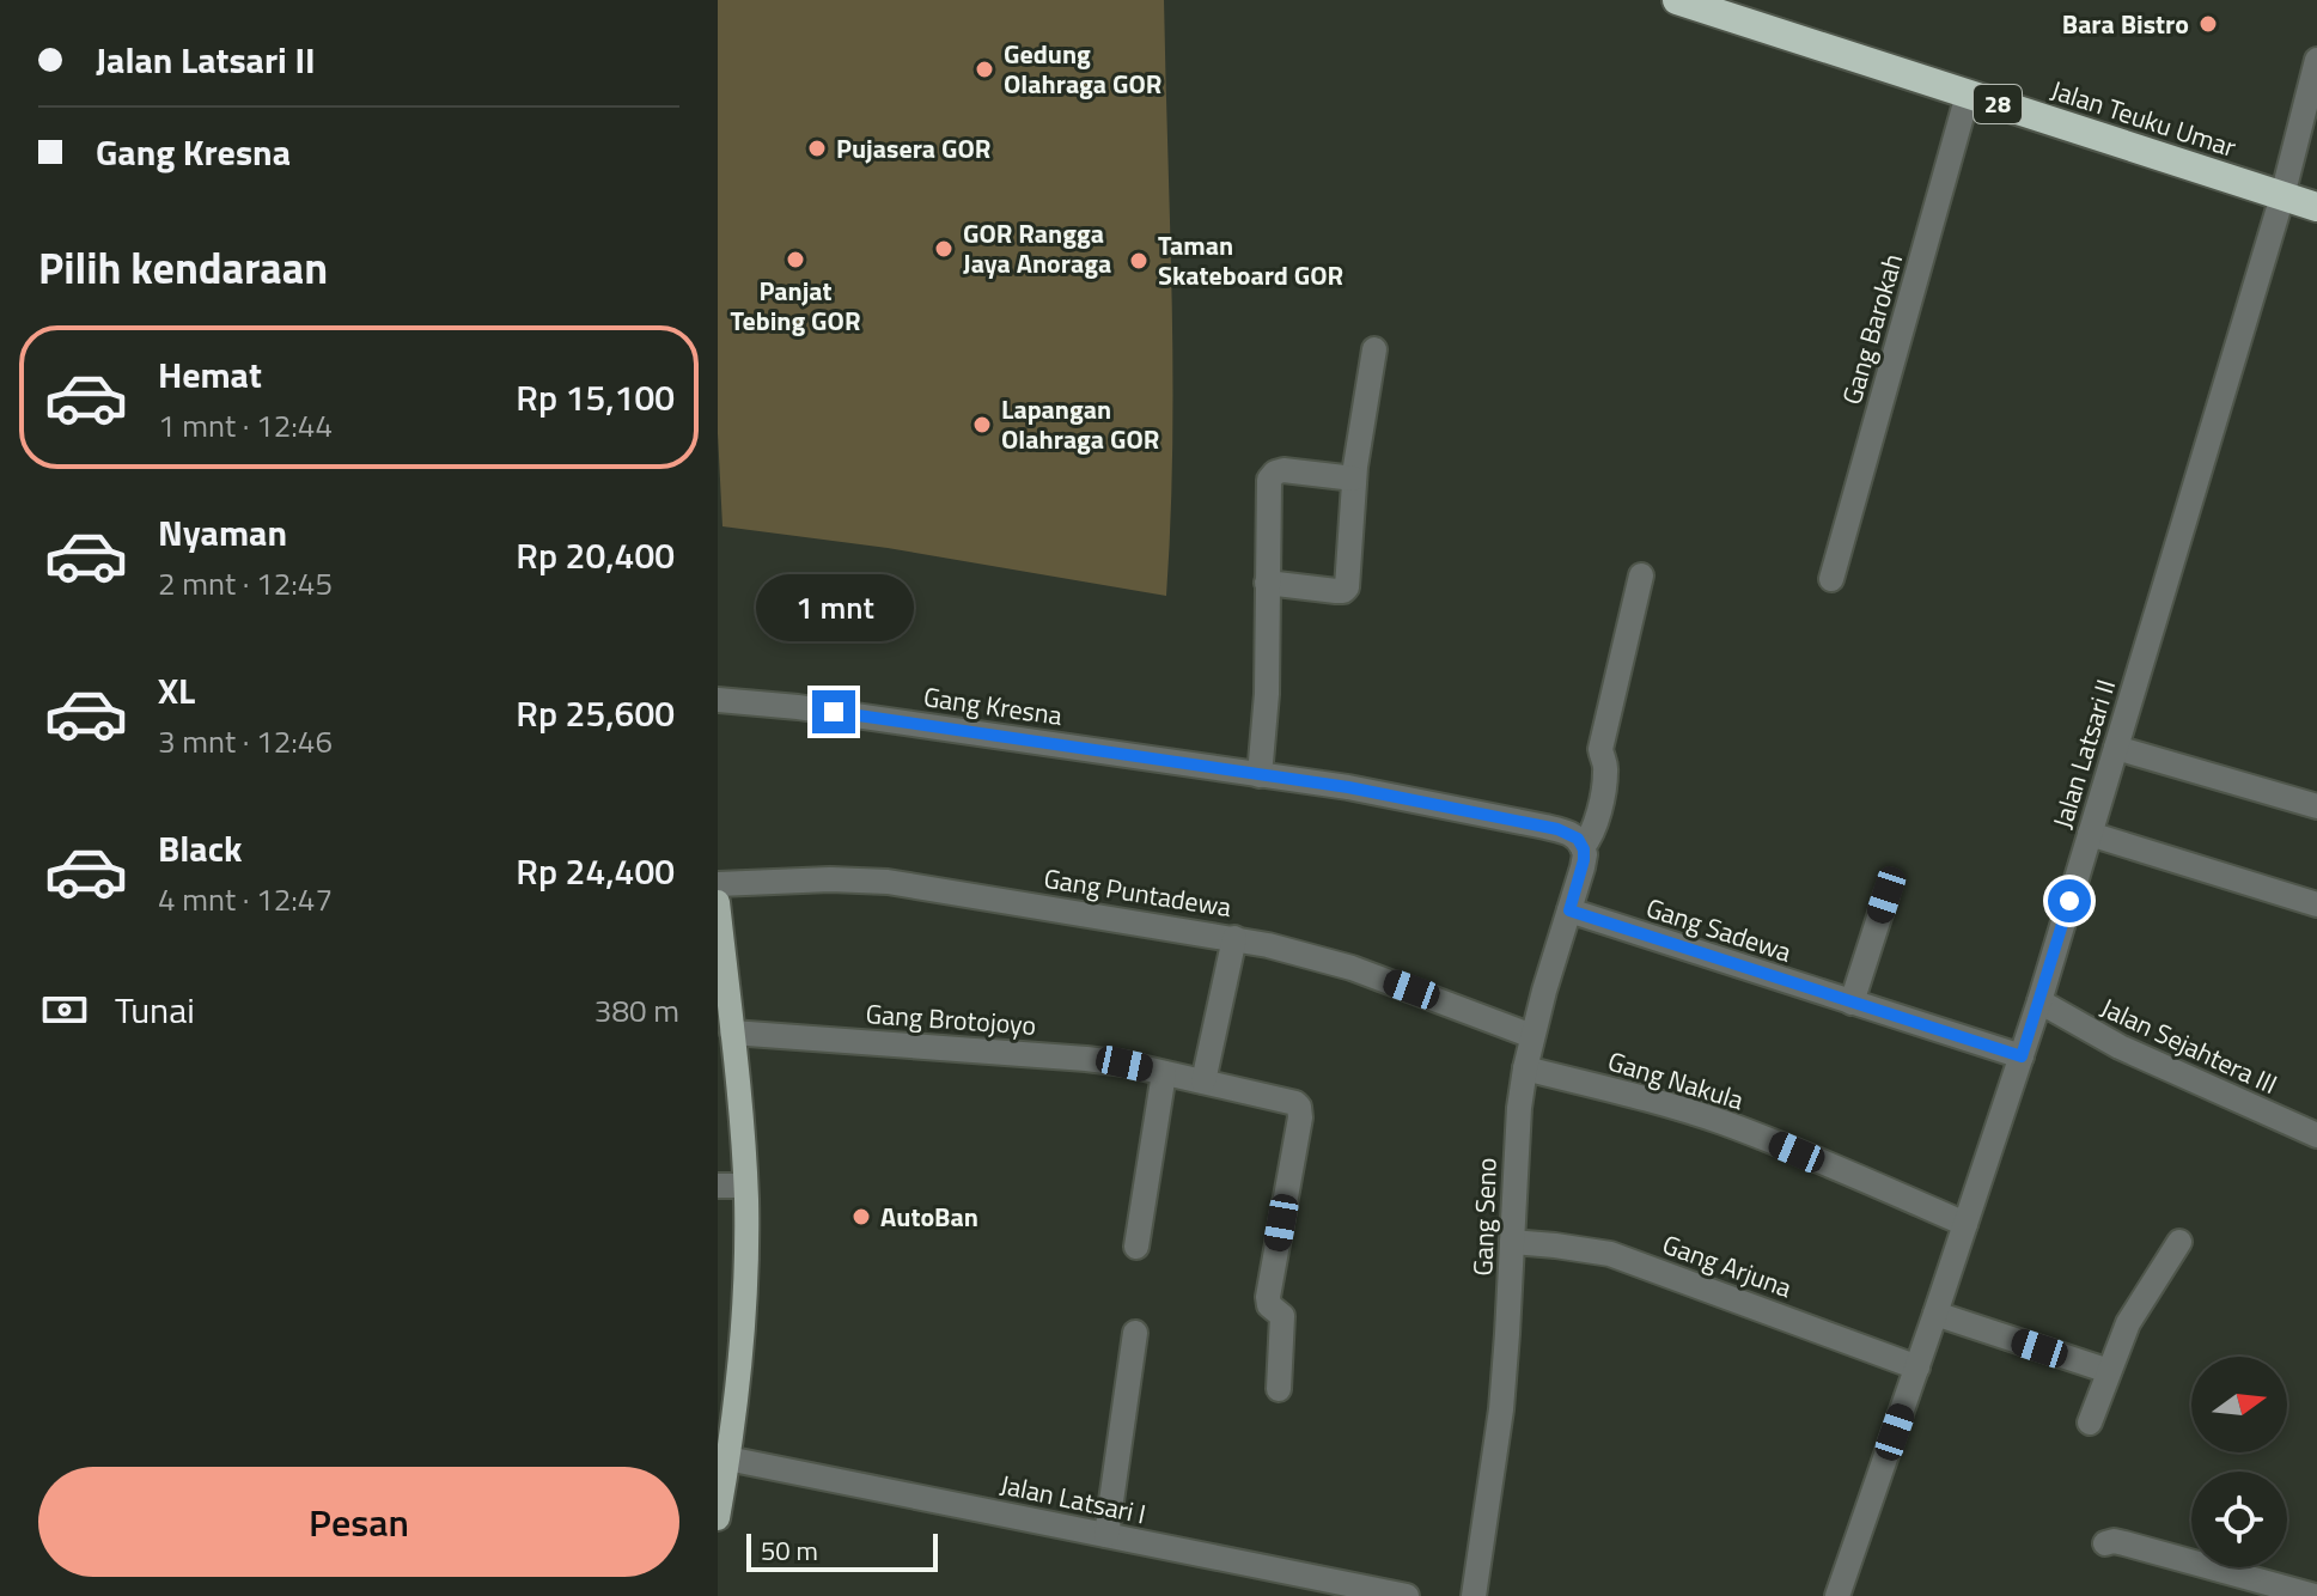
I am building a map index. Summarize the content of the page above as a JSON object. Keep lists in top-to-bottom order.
{
  "streets": {
    "highway": ["28", "Jalan Teuku Umar"],
    "street": [
      "Gang Barokah",
      "Gang Kresna",
      "Jalan Latsari II",
      "Gang Puntadewa",
      "Gang Sadewa",
      "Gang Brotojoyo",
      "Jalan Sejahtera III",
      "Gang Nakula",
      "Gang Seno",
      "Gang Arjuna",
      "Jalan Latsari I"
    ]
  },
  "crossings": [
    ["Jalan Teuku Umar", "Gang Barokah"],
    ["Jalan Teuku Umar", "Jalan Latsari II"],
    ["Gang Kresna", "Gang Seno"],
    ["Jalan Latsari II", "Gang Sadewa"],
    ["Jalan Latsari II", "Jalan Sejahtera III"],
    ["Jalan Latsari II", "Gang Nakula"],
    ["Jalan Latsari II", "Gang Arjuna"],
    ["Gang Puntadewa", "Gang Seno"],
    ["Gang Sadewa", "Gang Seno"],
    ["Gang Nakula", "Gang Seno"],
    ["Gang Seno", "Gang Arjuna"]
  ],
  "places": [
    "Bara Bistro",
    "Gedung Olahraga GOR",
    "Pujasera GOR",
    "GOR Rangga Jaya Anoraga",
    "Panjat Tebing GOR",
    "Taman Skateboard GOR",
    "Lapangan Olahraga GOR",
    "AutoBan"
  ],
  "scale_bar": "50 m",
  "north": "right",
  "page": {
    "banner": ["Jalan Latsari II", "Gang Kresna"],
    "heading": "Pilih kendaraan",
    "list": [
      {
        "name": "Hemat",
        "note": "1 mnt · 12:44",
        "value": "Rp 15,100"
      },
      {
        "name": "Nyaman",
        "note": "2 mnt · 12:45",
        "value": "Rp 20,400"
      },
      {
        "name": "XL",
        "note": "3 mnt · 12:46",
        "value": "Rp 25,600"
      },
      {
        "name": "Black",
        "note": "4 mnt · 12:47",
        "value": "Rp 24,400"
      }
    ],
    "bubble": "1 mnt",
    "pay": ["Tunai", "380 m"],
    "buttons": "Pesan",
    "scale": "50 m"
  }
}
